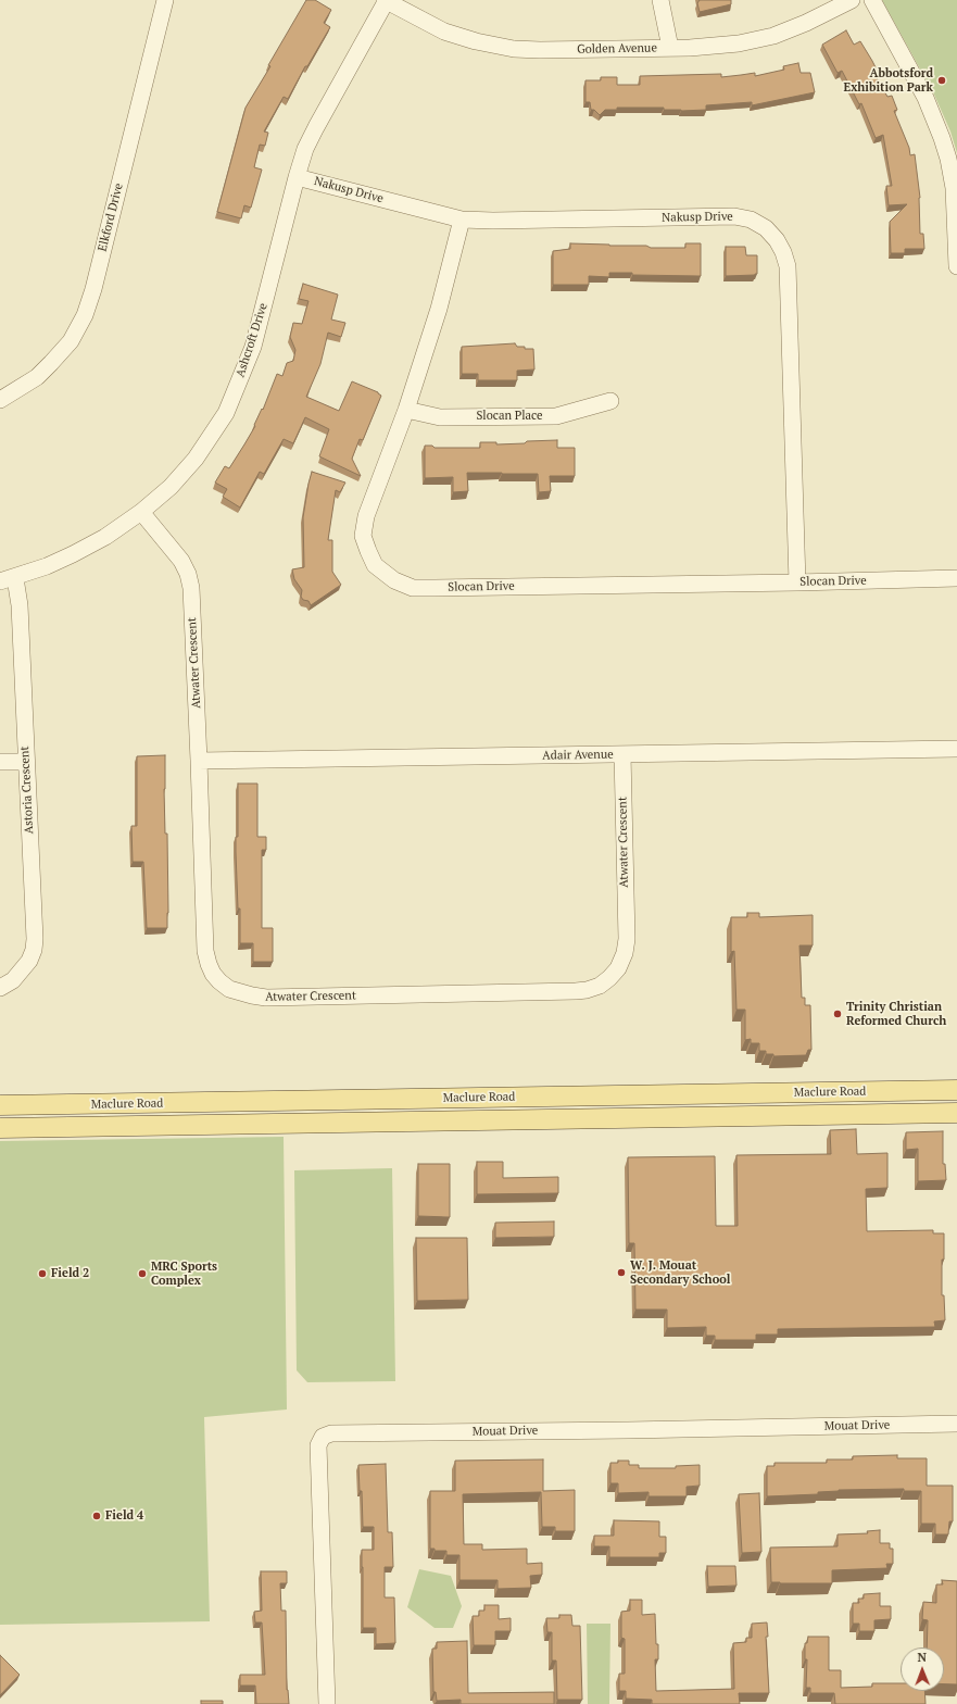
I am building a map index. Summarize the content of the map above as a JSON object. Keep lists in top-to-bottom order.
{
  "streets": {
    "main road": ["Maclure Road"],
    "street": [
      "Golden Avenue",
      "Nakusp Drive",
      "Elkford Drive",
      "Ashcroft Drive",
      "Slocan Place",
      "Slocan Drive",
      "Atwater Crescent",
      "Adair Avenue",
      "Astoria Crescent",
      "Mouat Drive"
    ]
  },
  "crossings": [
    ["Golden Avenue", "Ashcroft Drive"],
    ["Nakusp Drive", "Ashcroft Drive"],
    ["Nakusp Drive", "Slocan Drive"],
    ["Ashcroft Drive", "Atwater Crescent"],
    ["Ashcroft Drive", "Astoria Crescent"],
    ["Slocan Place", "Slocan Drive"],
    ["Atwater Crescent", "Adair Avenue"]
  ],
  "places": [
    "Abbotsford Exhibition Park",
    "Trinity Christian Reformed Church",
    "W. J. Mouat Secondary School",
    "Field 2",
    "MRC Sports Complex",
    "Field 4"
  ],
  "north": "top"
}
